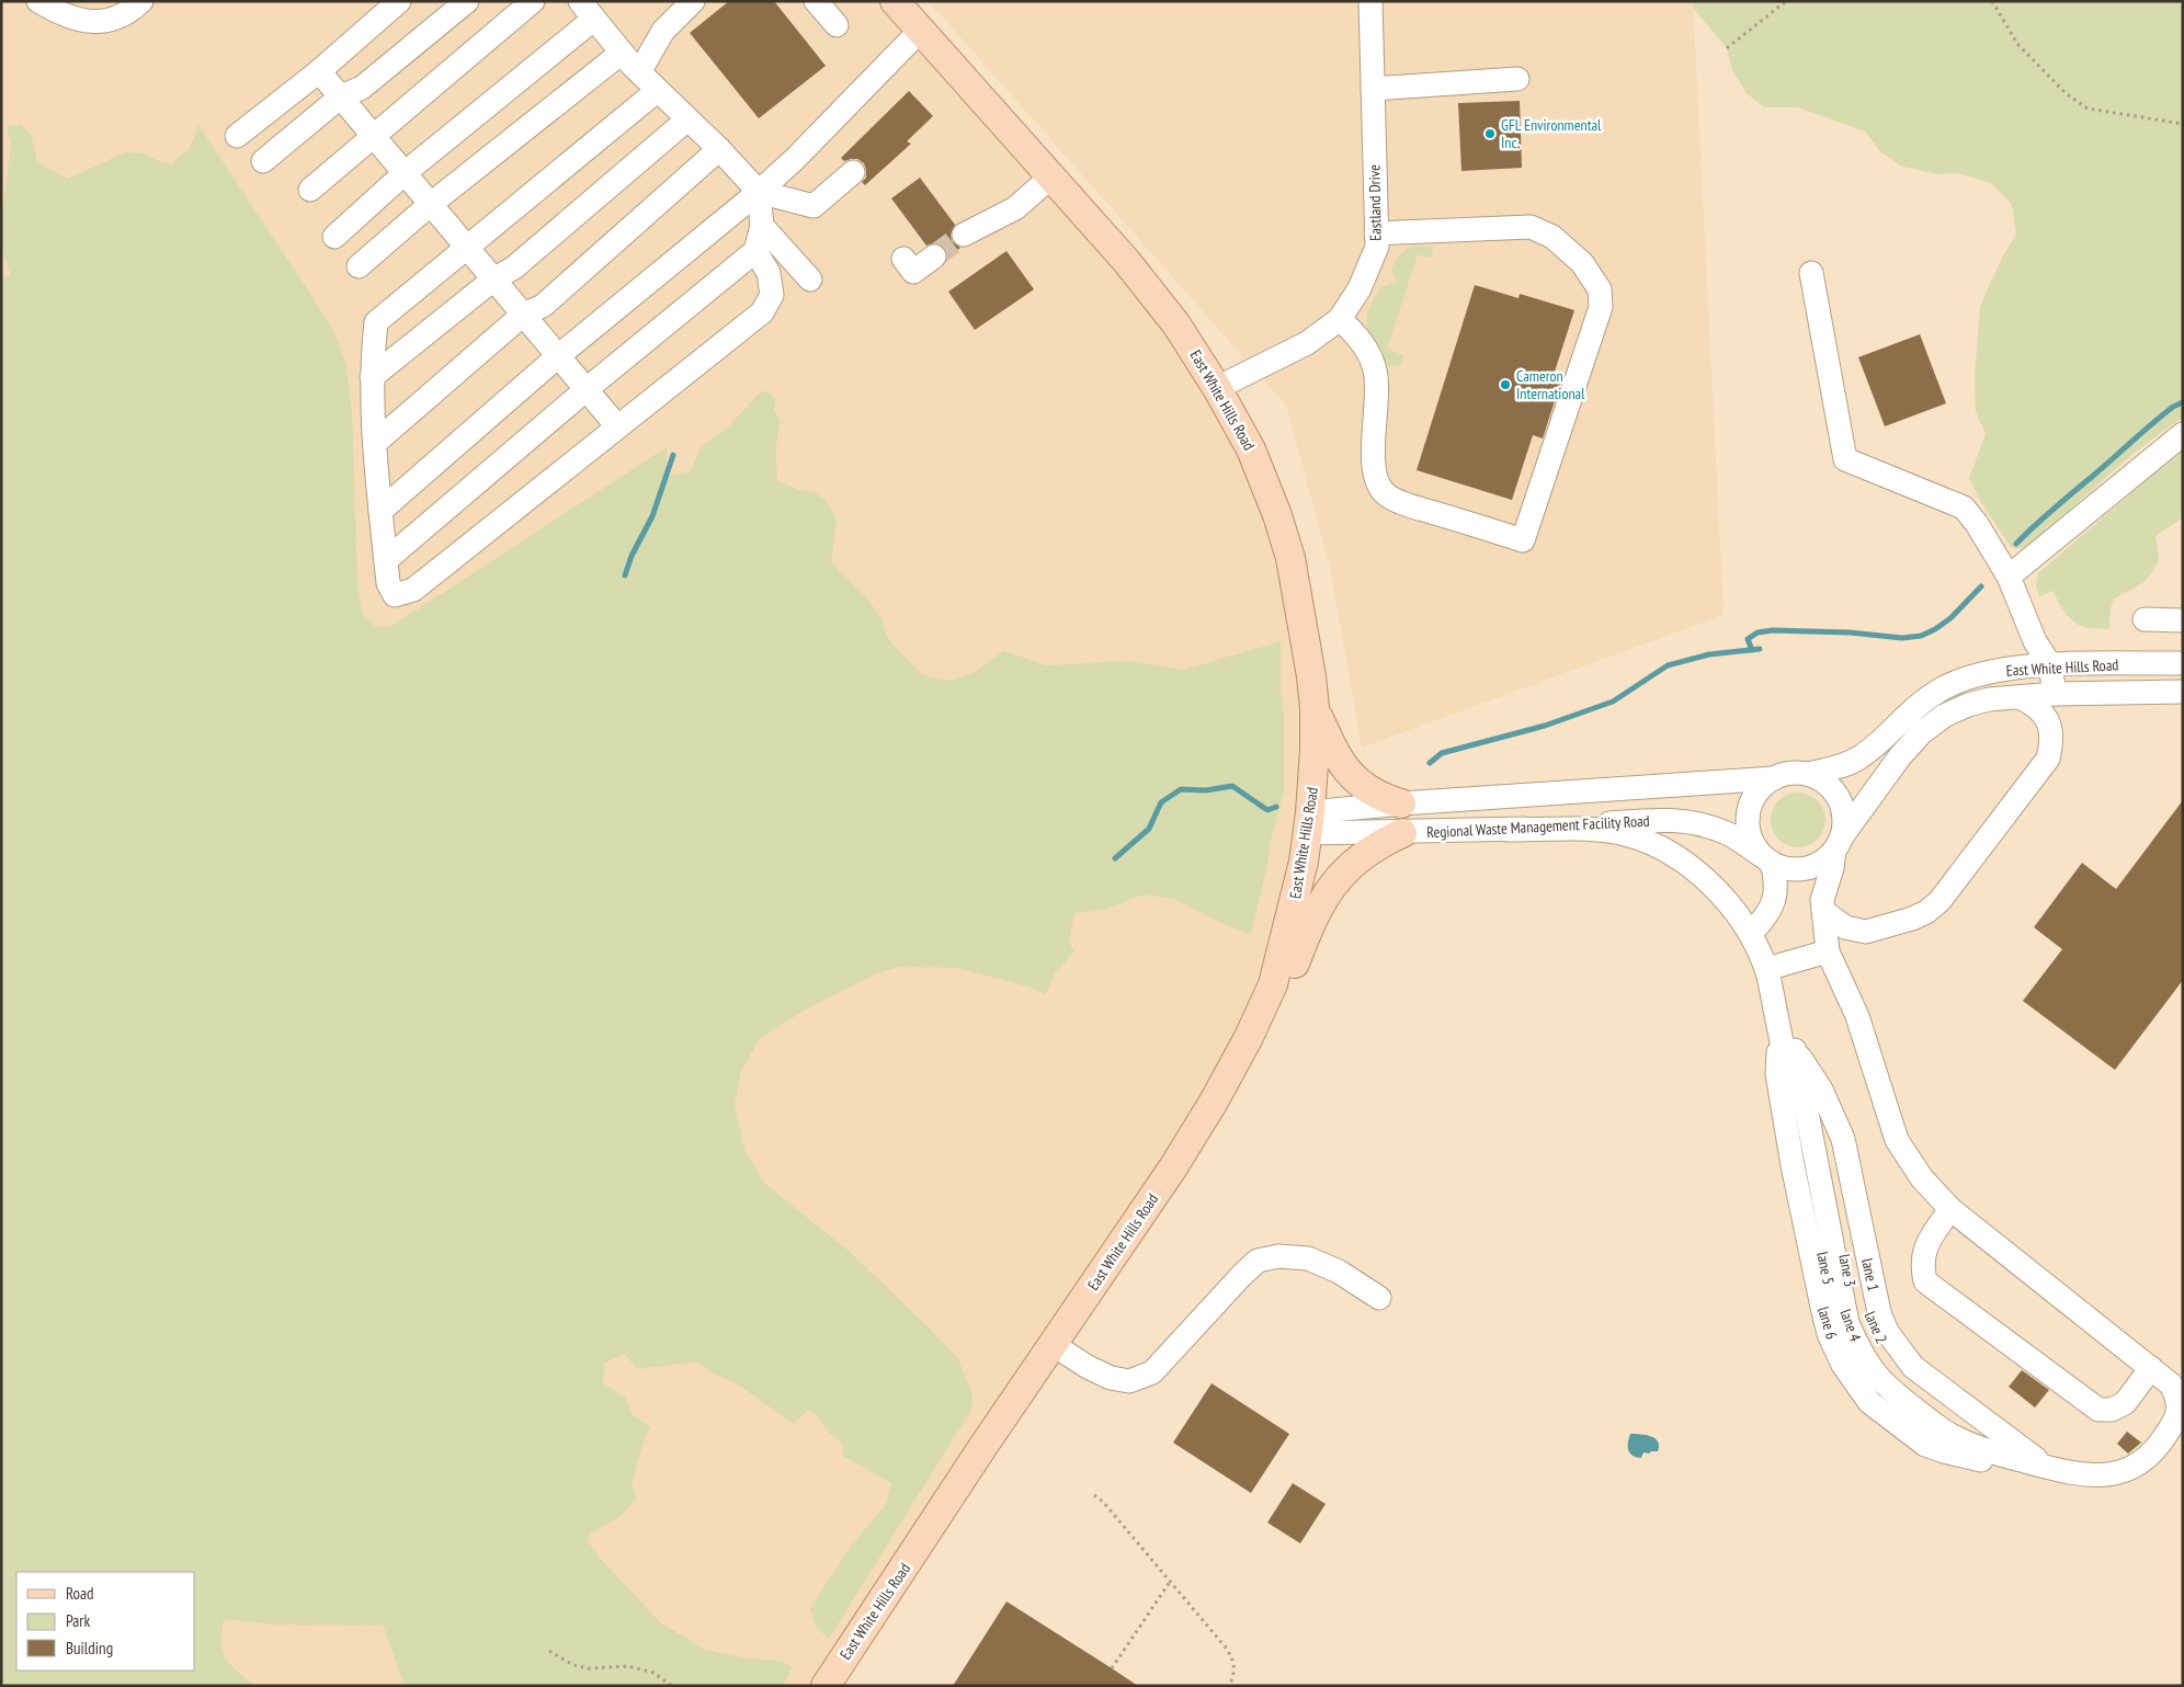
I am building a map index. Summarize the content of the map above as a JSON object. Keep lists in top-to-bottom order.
{
  "streets": {
    "main road": ["East White Hills Road"],
    "street": [
      "Eastland Drive",
      "Regional Waste Management Facility Road",
      "lane 1",
      "lane 4"
    ]
  },
  "crossings": [
    ["Eastland Drive", "East White Hills Road"],
    ["East White Hills Road", "Regional Waste Management Facility Road"],
    ["lane 1", "lane 4"]
  ],
  "places": ["GFL Environmental Inc.", "Cameron International"],
  "legend": ["Road", "Park", "Building"]
}
